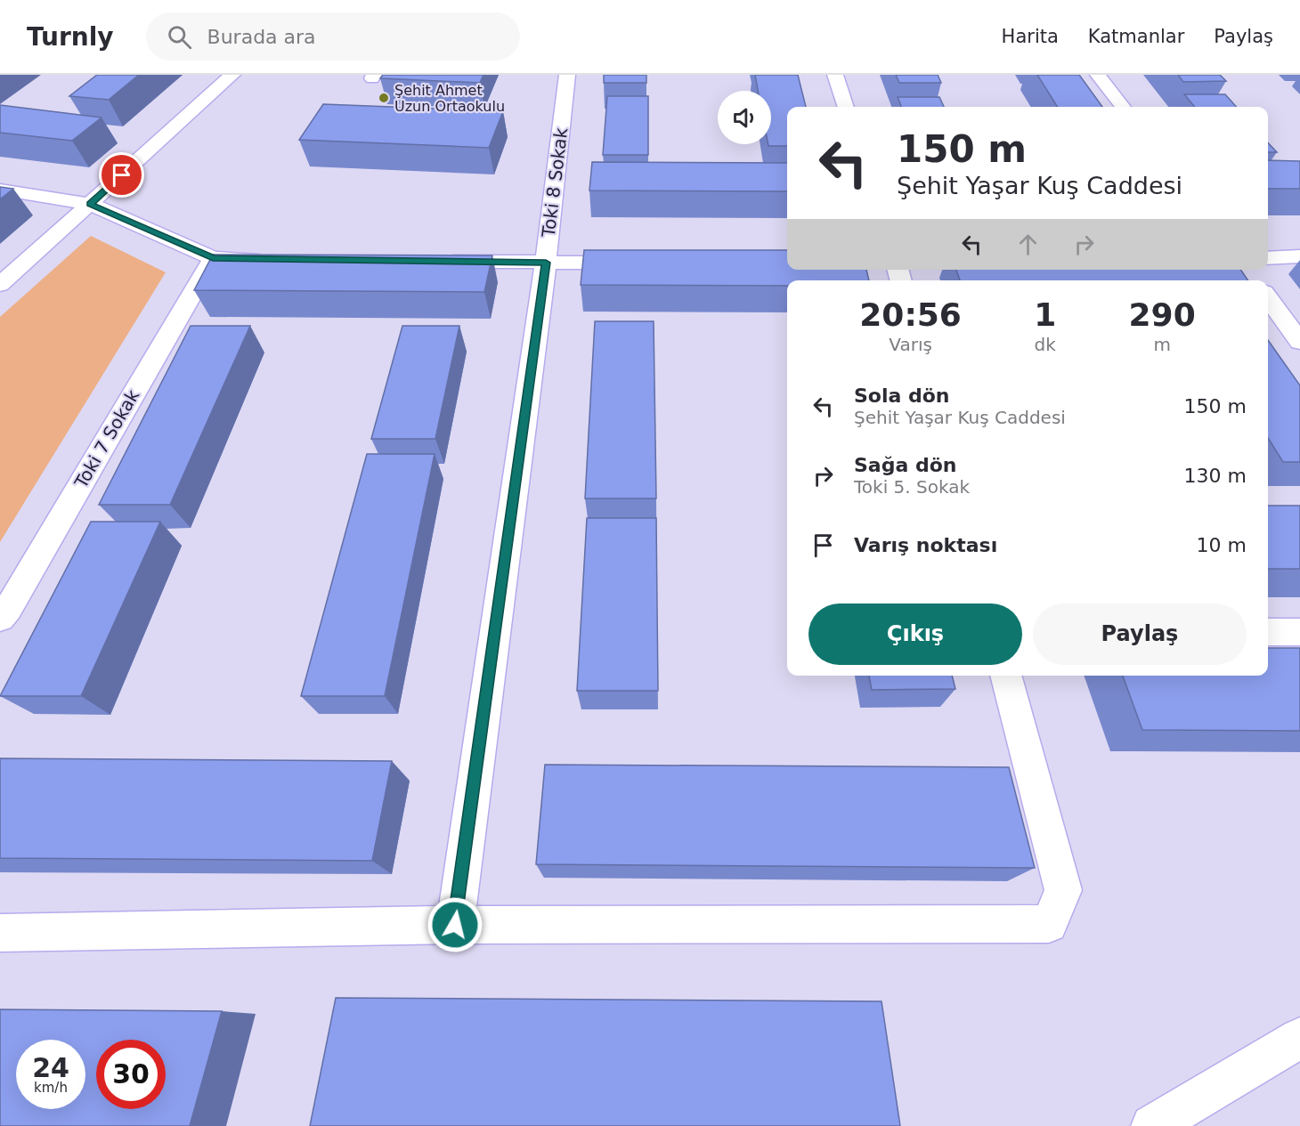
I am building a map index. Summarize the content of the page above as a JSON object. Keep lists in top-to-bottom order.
{
  "streets": {
    "street": ["Toki 8 Sokak", "Toki 7 Sokak"]
  },
  "places": ["Şehit Ahmet Uzun Ortaokulu"],
  "page": {
    "header": "Turnly",
    "search": "Burada ara",
    "nav": ["Harita", "Katmanlar", "Paylaş"],
    "turn": ["150 m", "Şehit Yaşar Kuş Caddesi"],
    "eta": [
      "20:56",
      "Varış",
      "1",
      "dk",
      "290",
      "m"
    ],
    "list": [
      {
        "name": "Sola dön",
        "note": "Şehit Yaşar Kuş Caddesi",
        "value": "150 m"
      },
      {
        "name": "Sağa dön",
        "note": "Toki 5. Sokak",
        "value": "130 m"
      },
      {
        "name": "Varış noktası",
        "value": "10 m"
      }
    ],
    "buttons": ["Çıkış", "Paylaş"],
    "speed": "24 km/h",
    "limit": "30"
  }
}
